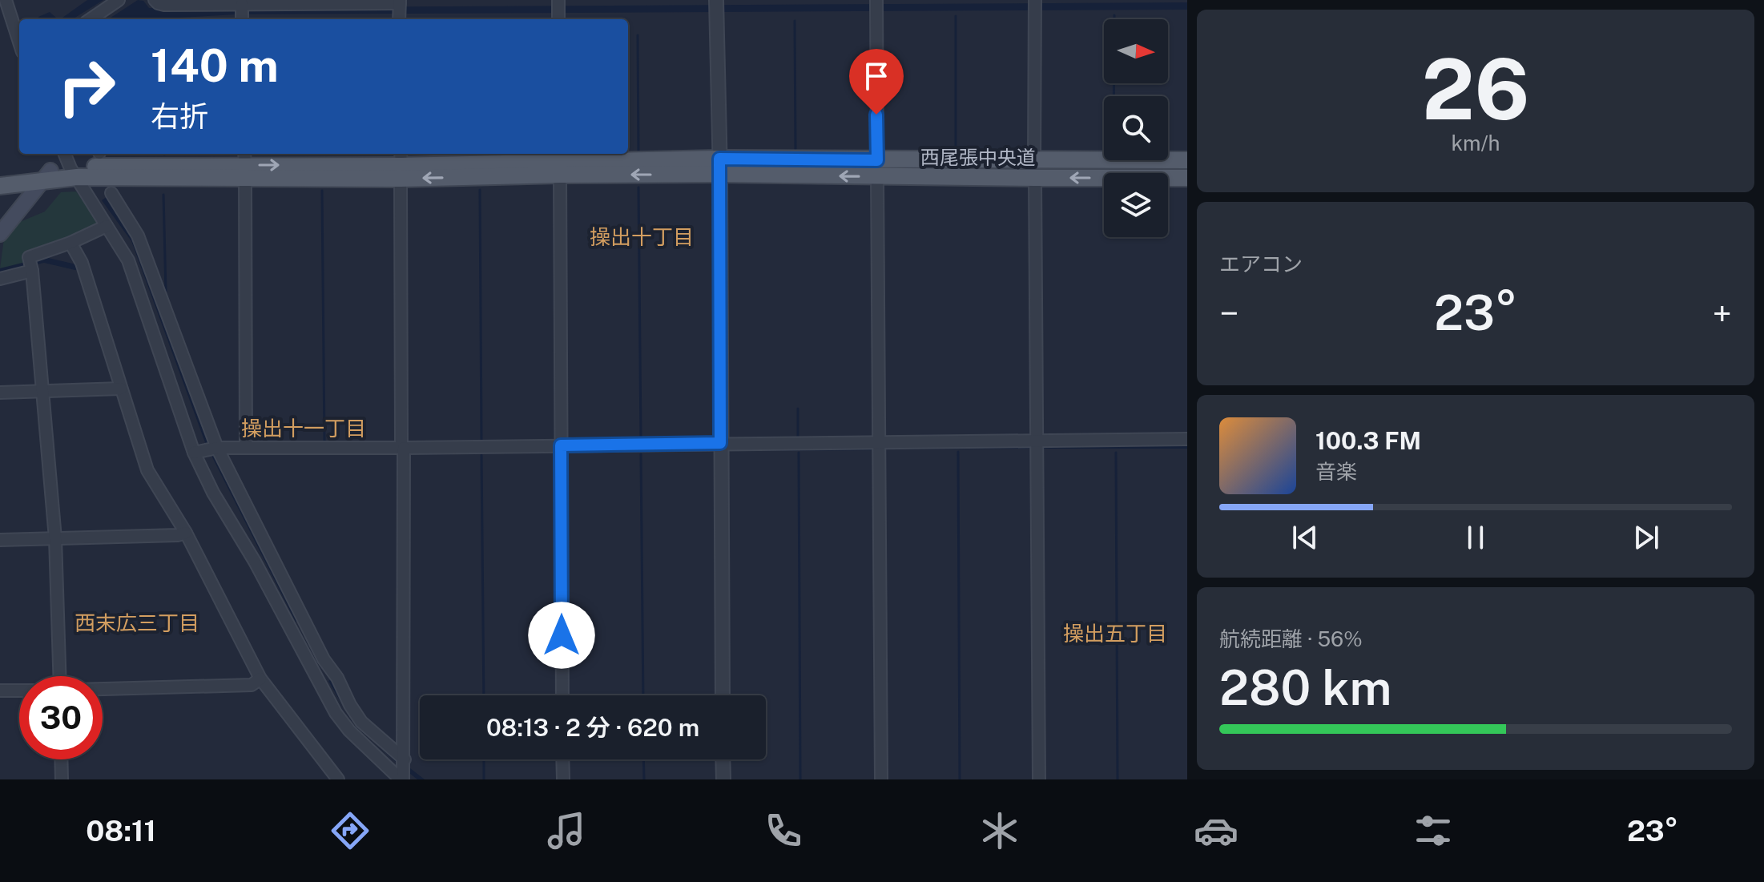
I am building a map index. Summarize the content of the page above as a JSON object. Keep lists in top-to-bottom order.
{
  "streets": {
    "main road": ["西尾張中央道"]
  },
  "districts": [
    "操出十丁目",
    "操出十一丁目",
    "西末広三丁目",
    "操出五丁目"
  ],
  "north": "right",
  "page": {
    "tile": [
      ["26", "km/h"],
      "エアコン",
      ["航続距離 · 56%", "280 km"]
    ],
    "turn": ["140 m", "右折"],
    "heat": ["−", "23°", "+"],
    "song": ["100.3 FM", "音楽"],
    "limit": "30",
    "trip": "08:13 · 2 分 · 620 m",
    "tabs": ["08:11", "23°"]
  }
}
